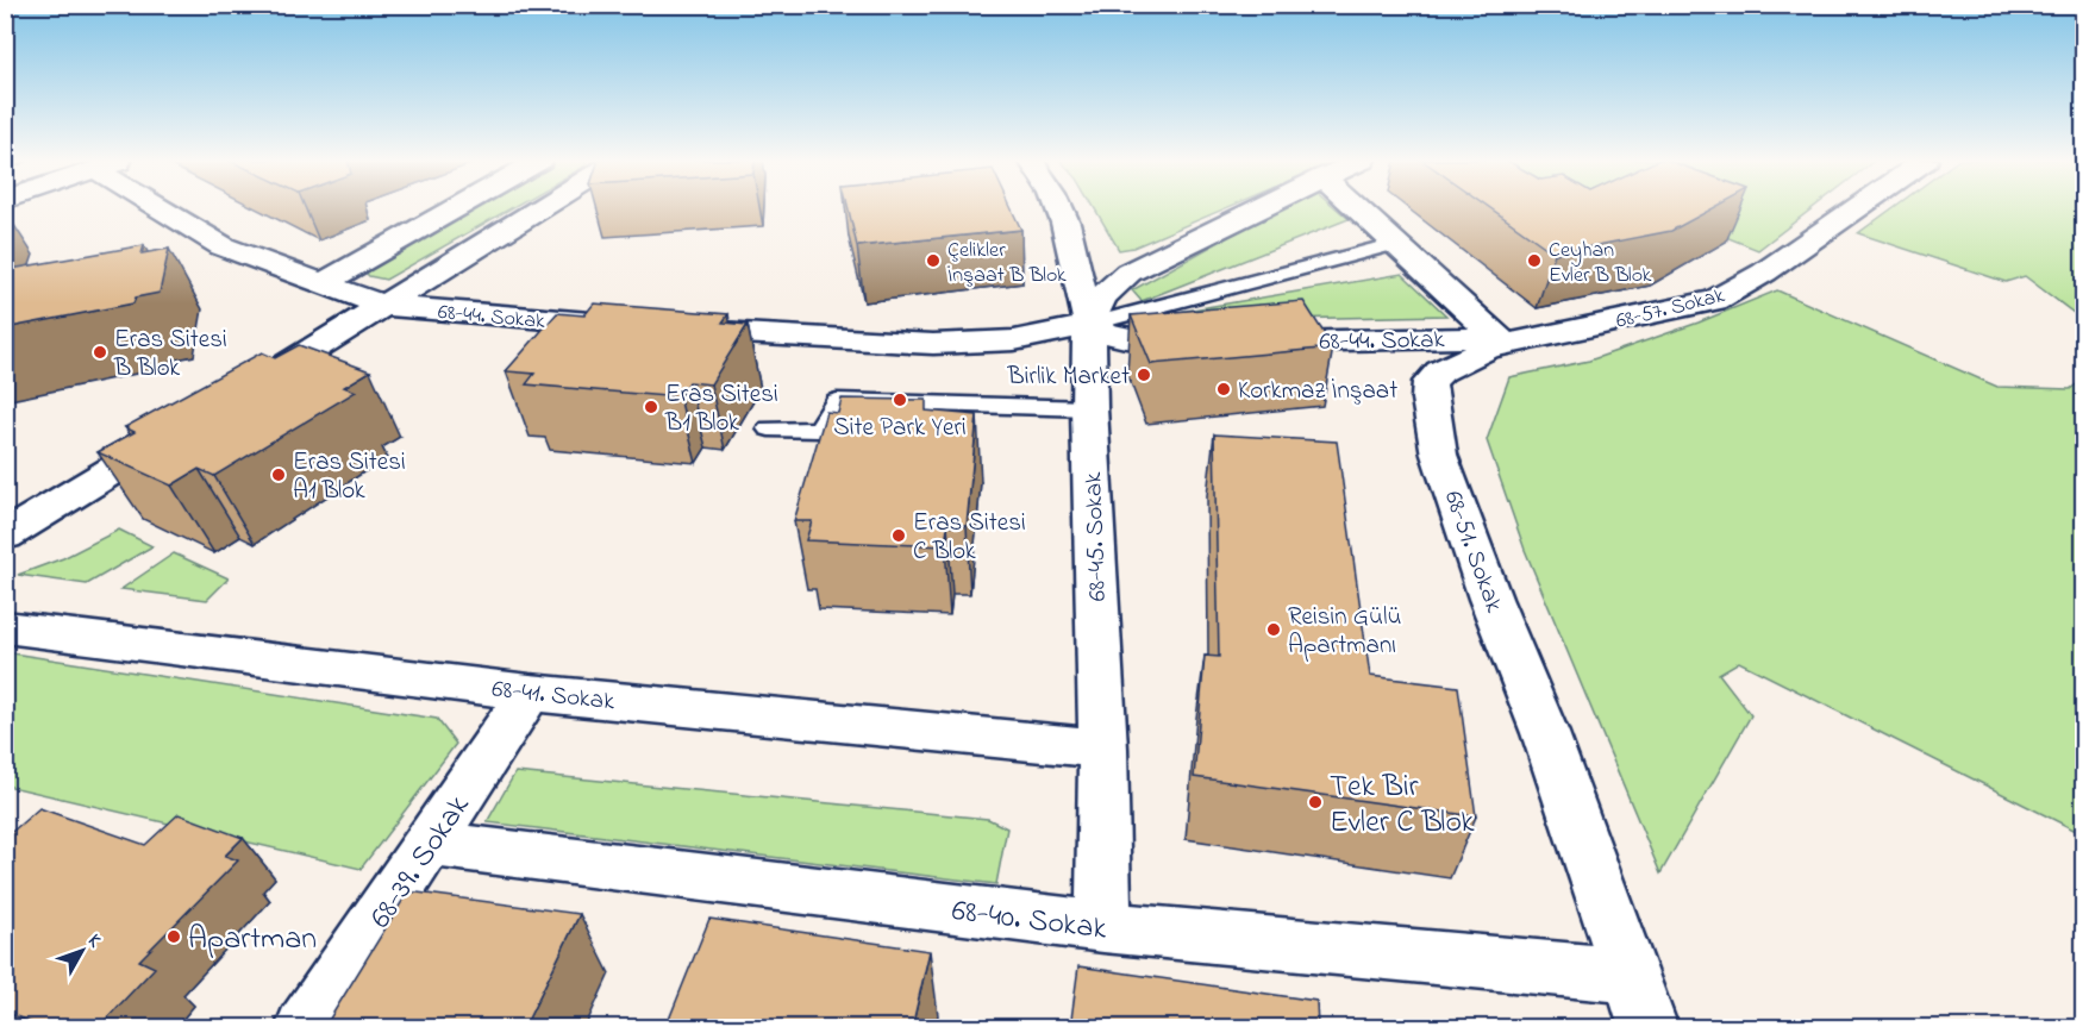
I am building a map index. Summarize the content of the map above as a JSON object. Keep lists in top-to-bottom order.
{
  "streets": {
    "street": [
      "68-57. Sokak",
      "68-44. Sokak",
      "68-45. Sokak",
      "68-51. Sokak",
      "68-41. Sokak",
      "68-39. Sokak",
      "68-40. Sokak"
    ]
  },
  "crossings": [
    ["68-57. Sokak", "68-44. Sokak"],
    ["68-57. Sokak", "68-51. Sokak"],
    ["68-44. Sokak", "68-51. Sokak"],
    ["68-45. Sokak", "68-41. Sokak"],
    ["68-45. Sokak", "68-40. Sokak"],
    ["68-51. Sokak", "68-40. Sokak"],
    ["68-41. Sokak", "68-39. Sokak"],
    ["68-39. Sokak", "68-40. Sokak"]
  ],
  "places": [
    "Çelikler İnşaat B Blok",
    "Ceyhan Evler B Blok",
    "Eras Sitesi B Blok",
    "Birlik Market",
    "Korkmaz İnşaat",
    "Site Park Yeri",
    "Eras Sitesi B1 Blok",
    "Eras Sitesi A1 Blok",
    "Eras Sitesi C Blok",
    "Reisin Gülü Apartmanı",
    "Tek Bir Evler C Blok",
    "Apartman"
  ],
  "north": "top right"
}
